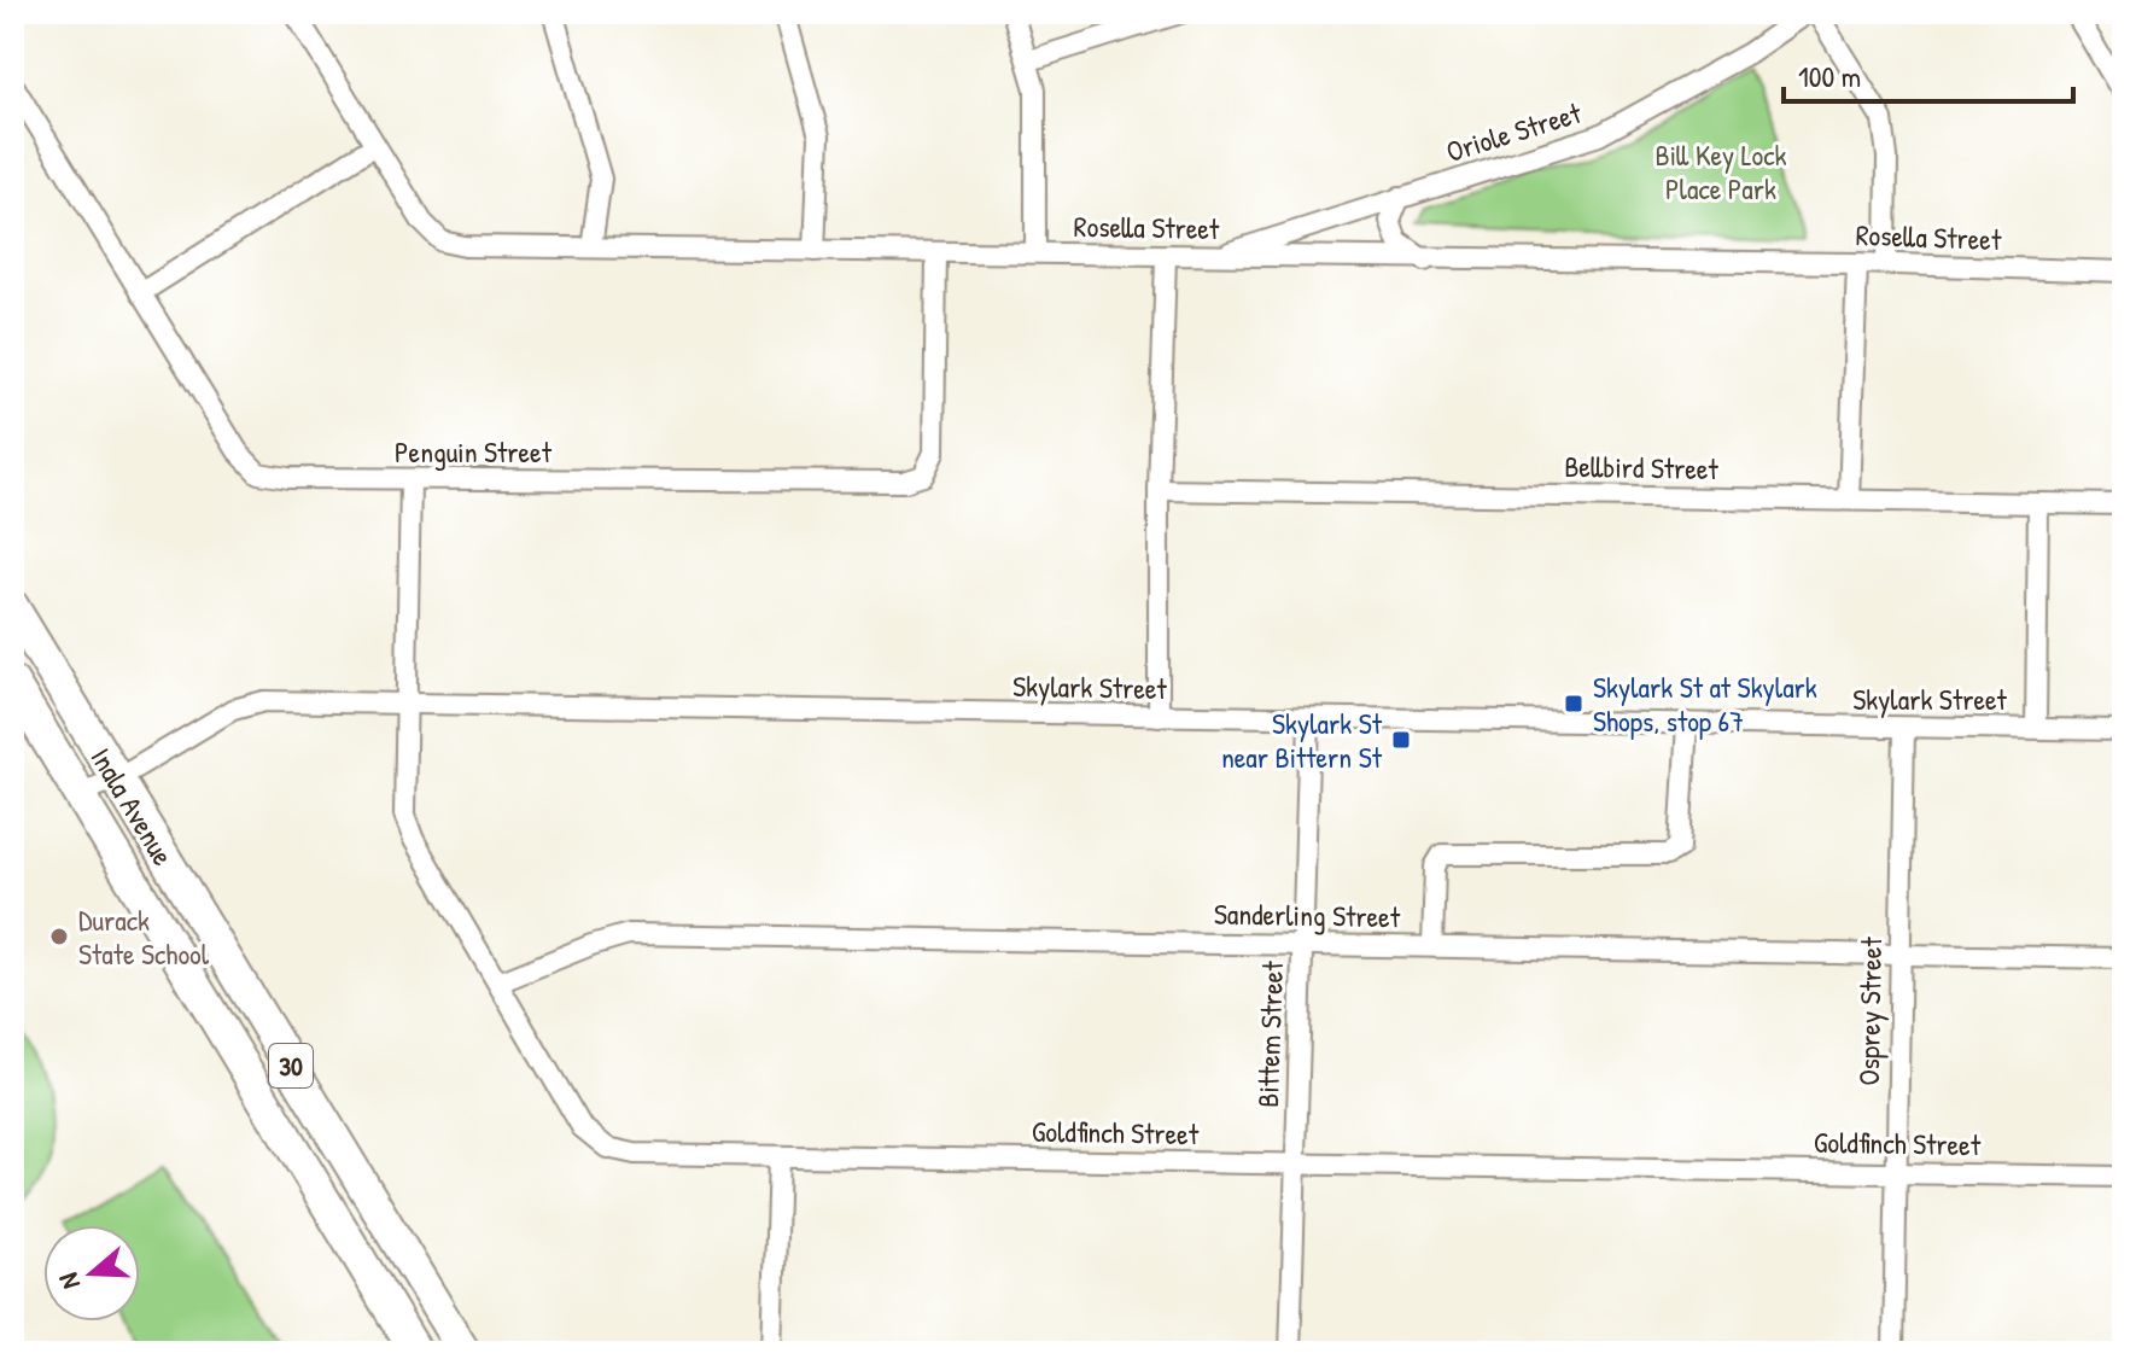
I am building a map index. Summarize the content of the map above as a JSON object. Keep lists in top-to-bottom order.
{
  "streets": {
    "main road": ["Inala Avenue", "30"],
    "street": [
      "Oriole Street",
      "Rosella Street",
      "Penguin Street",
      "Bellbird Street",
      "Skylark Street",
      "Sanderling Street",
      "Osprey Street",
      "Bittem Street",
      "Goldfinch Street"
    ]
  },
  "crossings": [
    ["Oriole Street", "Rosella Street"],
    ["Rosella Street", "Penguin Street"],
    ["Penguin Street", "Goldfinch Street"],
    ["Skylark Street", "Inala Avenue"],
    ["Skylark Street", "Osprey Street"],
    ["Skylark Street", "Bittem Street"],
    ["Skylark Street", "Goldfinch Street"],
    ["Sanderling Street", "Osprey Street"],
    ["Sanderling Street", "Bittem Street"],
    ["Sanderling Street", "Goldfinch Street"],
    ["Osprey Street", "Goldfinch Street"],
    ["Bittem Street", "Goldfinch Street"]
  ],
  "parks": ["Bill Key Lock Place Park"],
  "places": {
    "transit": ["Skylark St at Skylark Shops, stop 67", "Skylark St near Bittern St"],
    "other": ["Durack State School"]
  },
  "scale_bar": "100 m",
  "north": "left"
}
